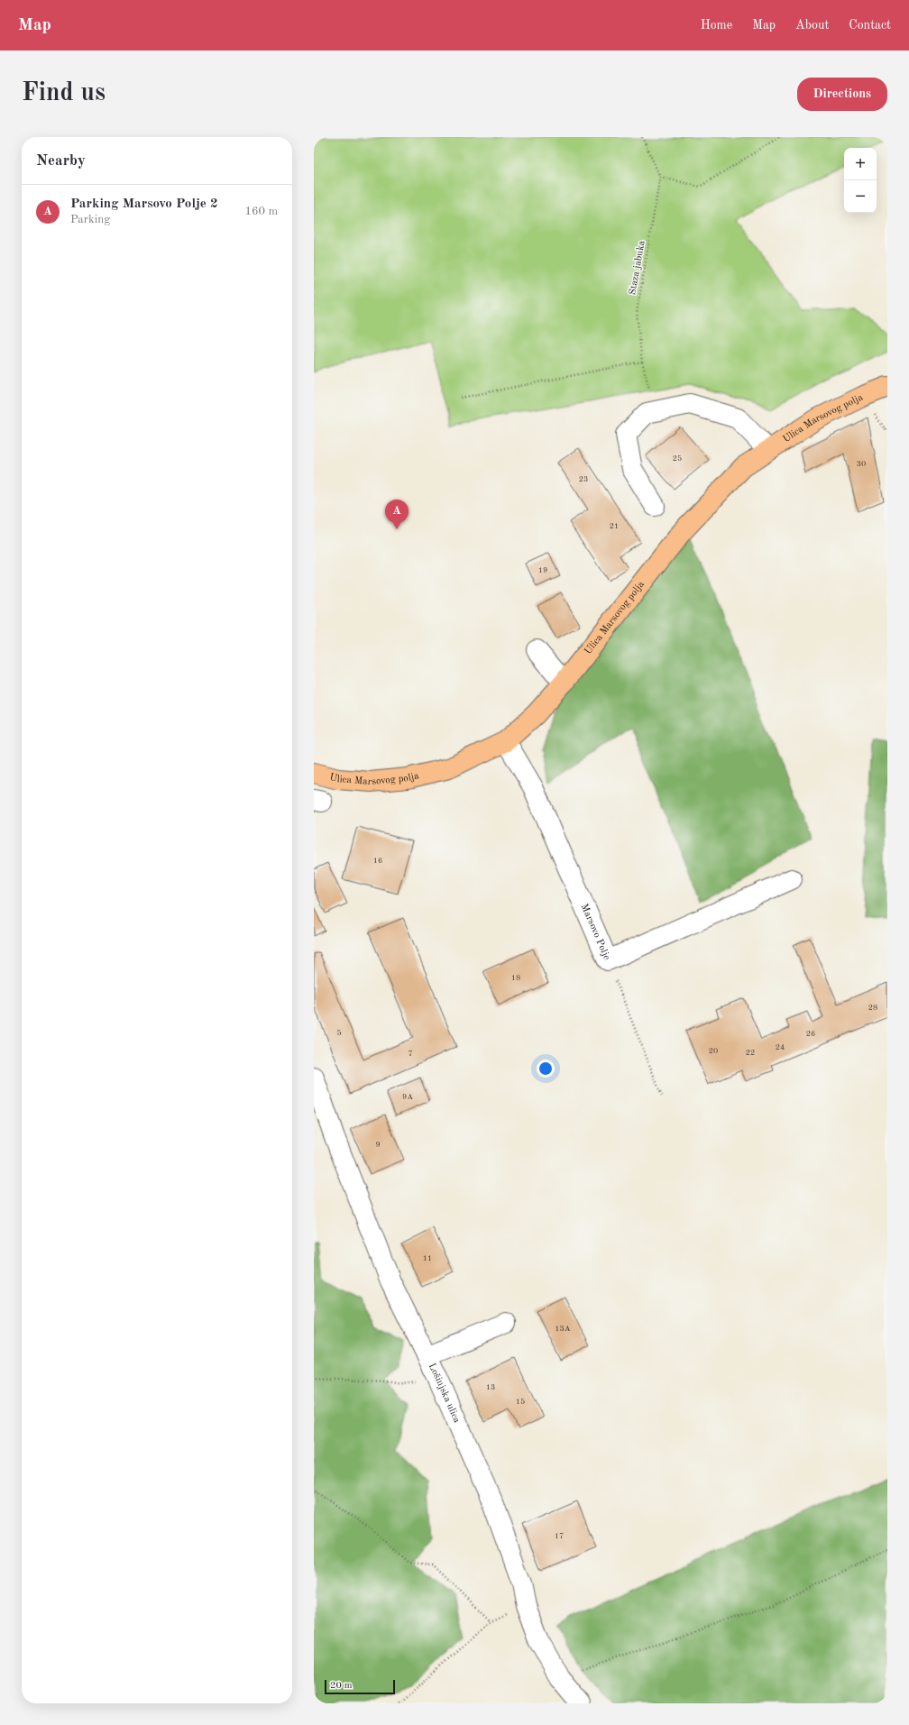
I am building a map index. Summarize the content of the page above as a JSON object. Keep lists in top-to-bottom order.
{
  "streets": {
    "main road": ["Ulica Marsovog polja"],
    "street": ["Marsovo Polje", "Lošinjska ulica"],
    "path": ["Staza jabuka"]
  },
  "crossings": [
    ["Ulica Marsovog polja", "Marsovo Polje"]
  ],
  "house_numbers": [
    "25",
    "30",
    "23",
    "21",
    "19",
    "16",
    "18",
    "28",
    "5",
    "26",
    "24",
    "20",
    "22",
    "7",
    "9A",
    "9",
    "11",
    "13A",
    "13",
    "15",
    "17"
  ],
  "scale_bar": "20 m",
  "page": {
    "header": "Map",
    "nav": [
      "Home",
      "Map",
      "About",
      "Contact"
    ],
    "buttons": "Directions",
    "title": "Find us",
    "heading": "Nearby",
    "map_buttons": ["+", "−"],
    "list": [
      {
        "mark": "A",
        "name": "Parking Marsovo Polje 2",
        "note": "Parking",
        "value": "160 m"
      }
    ],
    "pins": "A",
    "scale": "20 m"
  }
}
